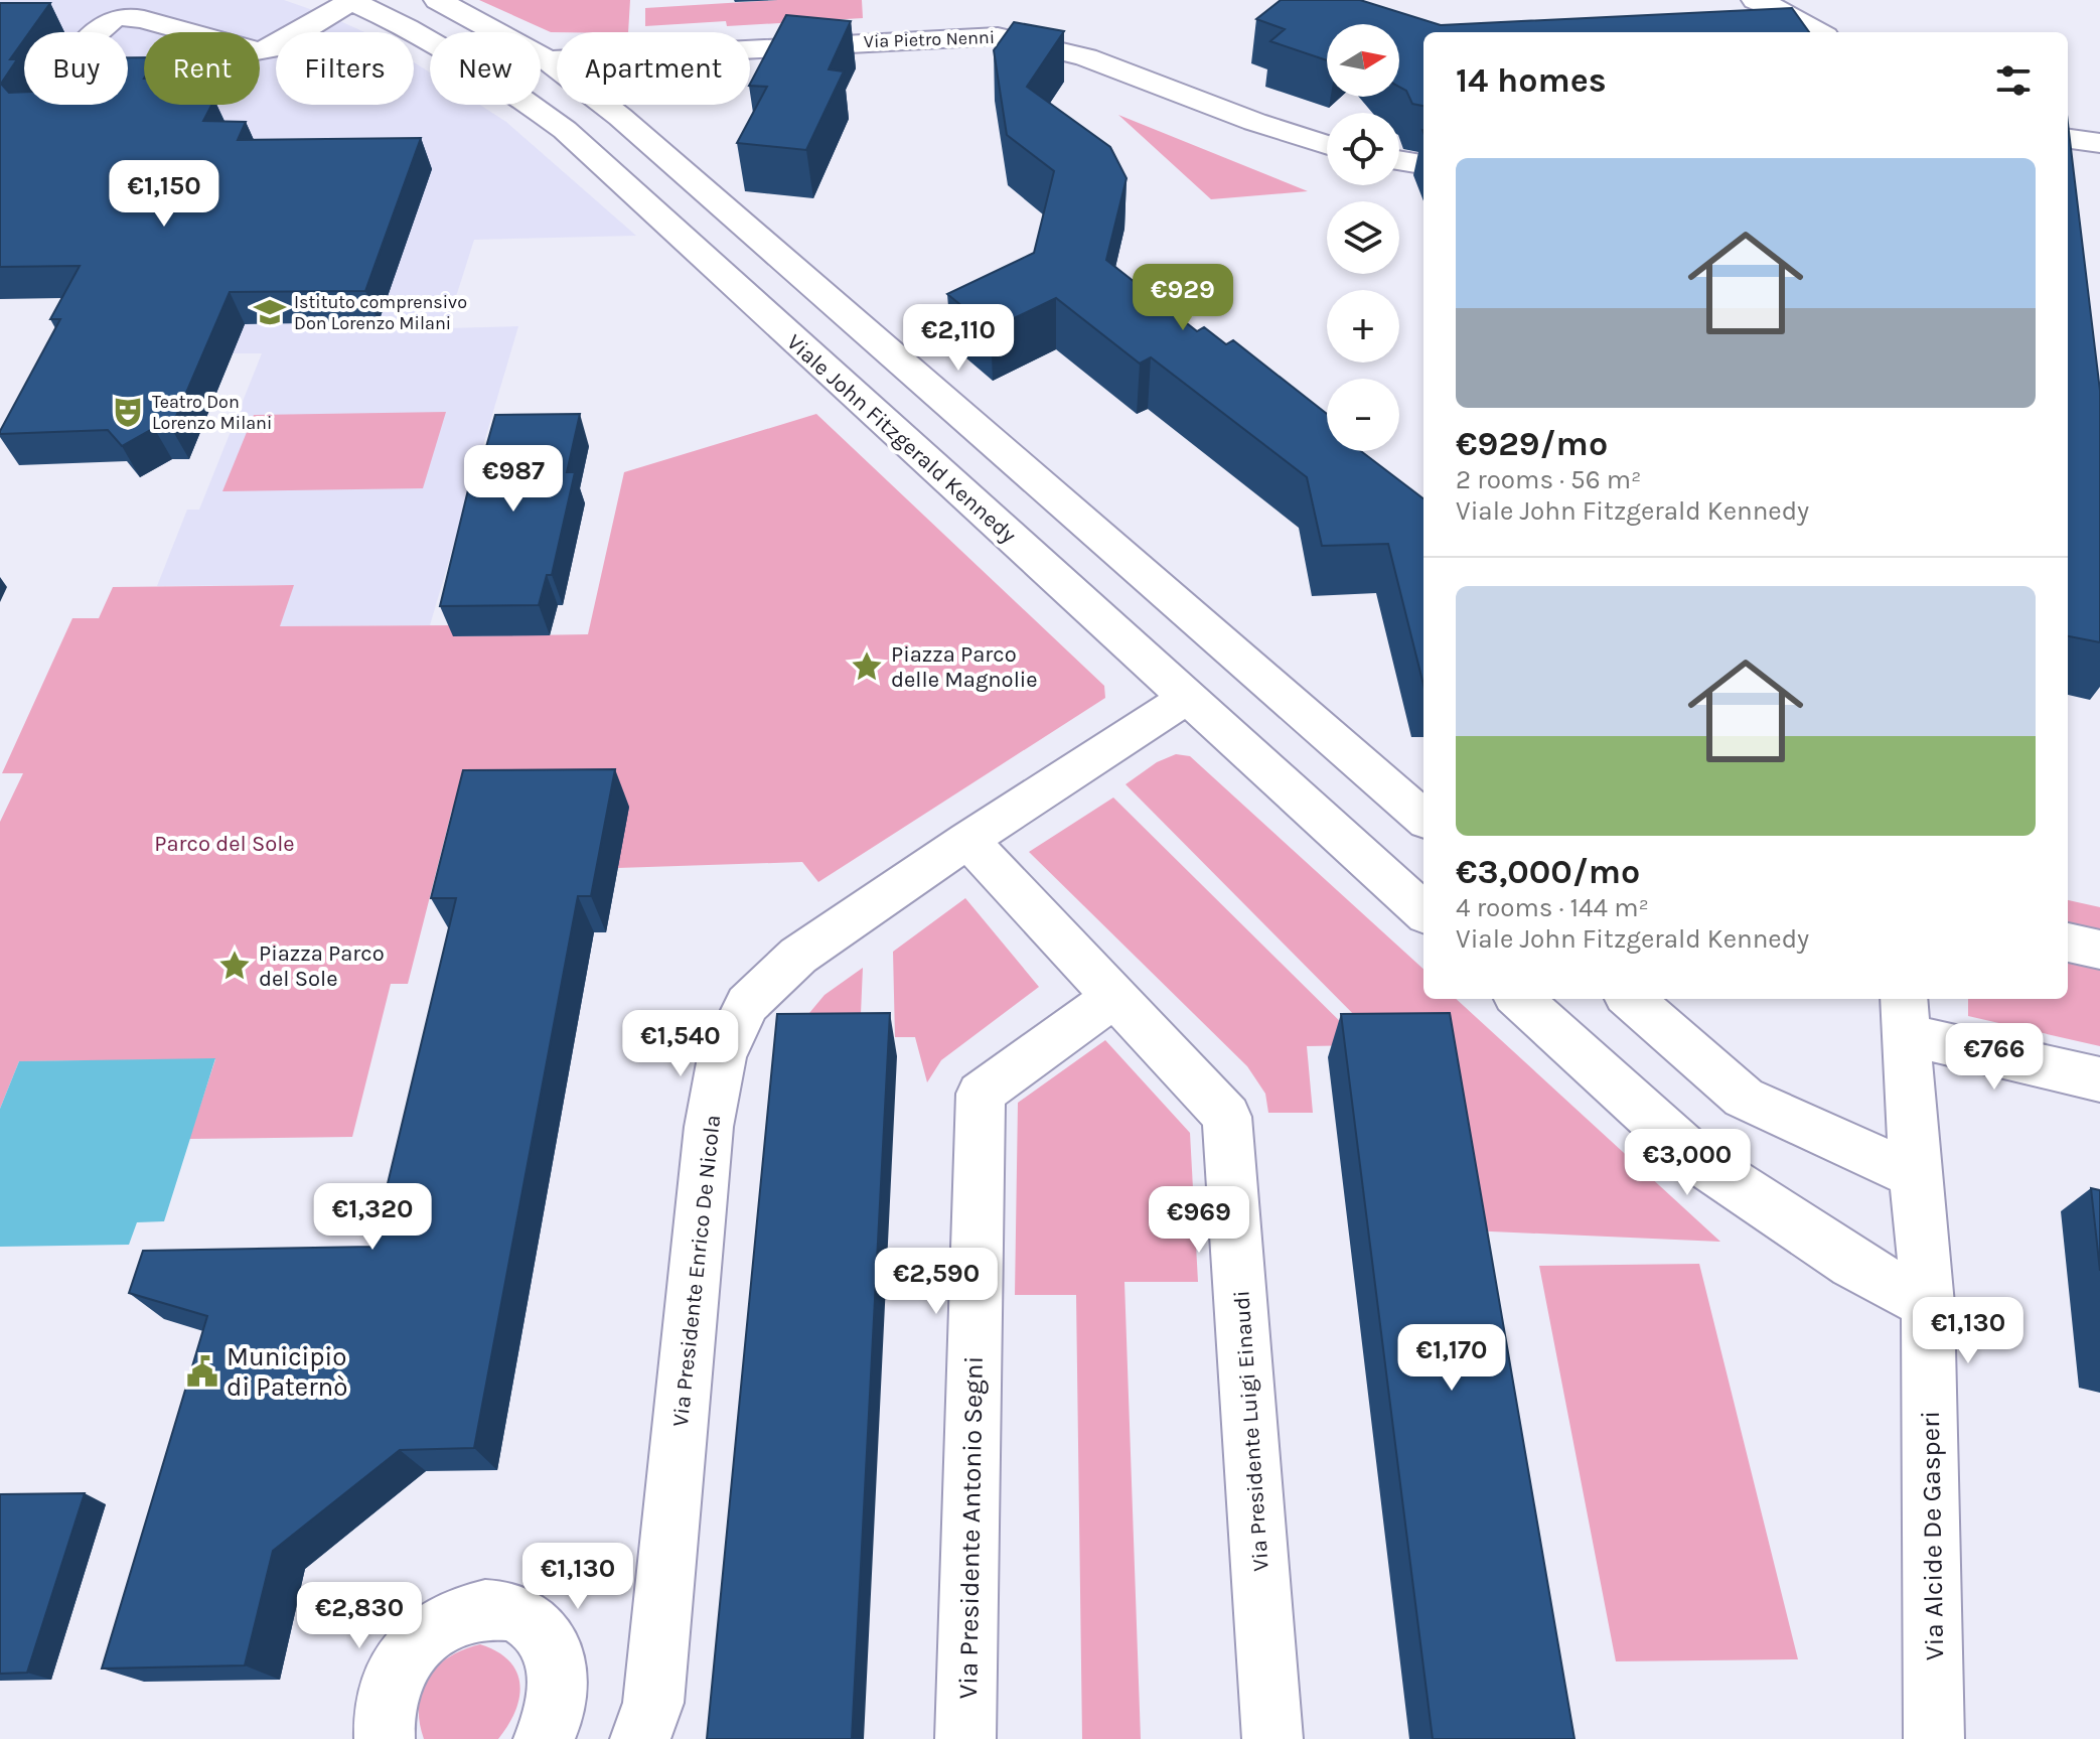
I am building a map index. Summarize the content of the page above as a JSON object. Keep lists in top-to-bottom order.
{
  "streets": {
    "street": [
      "Via Pietro Nenni",
      "Viale John Fitzgerald Kennedy",
      "Via Presidente Enrico De Nicola",
      "Via Presidente Luigi Einaudi",
      "Via Presidente Antonio Segni",
      "Via Alcide De Gasperi"
    ]
  },
  "crossings": [
    ["Viale John Fitzgerald Kennedy", "Via Presidente Enrico De Nicola"],
    ["Via Presidente Enrico De Nicola", "Via Presidente Luigi Einaudi"],
    ["Via Presidente Luigi Einaudi", "Via Presidente Antonio Segni"]
  ],
  "parks": ["Parco del Sole"],
  "places": {
    "school or university": ["Istituto comprensivo Don Lorenzo Milani"],
    "theatre": ["Teatro Don Lorenzo Milani"],
    "place": ["Piazza Parco delle Magnolie", "Piazza Parco del Sole"],
    "public building": ["Municipio di Paternò"]
  },
  "north": "right",
  "page": {
    "map_buttons": ["+", "−"],
    "chip": [
      "Buy",
      "Rent",
      "Filters",
      "New",
      "Apartment"
    ],
    "heading": "14 homes",
    "list": [
      {
        "name": "€929/mo",
        "note": "2 rooms · 56 m² · Viale John Fitzgerald Kennedy"
      },
      {
        "name": "€3,000/mo",
        "note": "4 rooms · 144 m² · Viale John Fitzgerald Kennedy"
      }
    ],
    "price": [
      "€1,150",
      "€929",
      "€2,110",
      "€987",
      "€1,540",
      "€766",
      "€3,000",
      "€1,320",
      "€969",
      "€2,590",
      "€1,130",
      "€1,170",
      "€1,130",
      "€2,830"
    ]
  }
}
